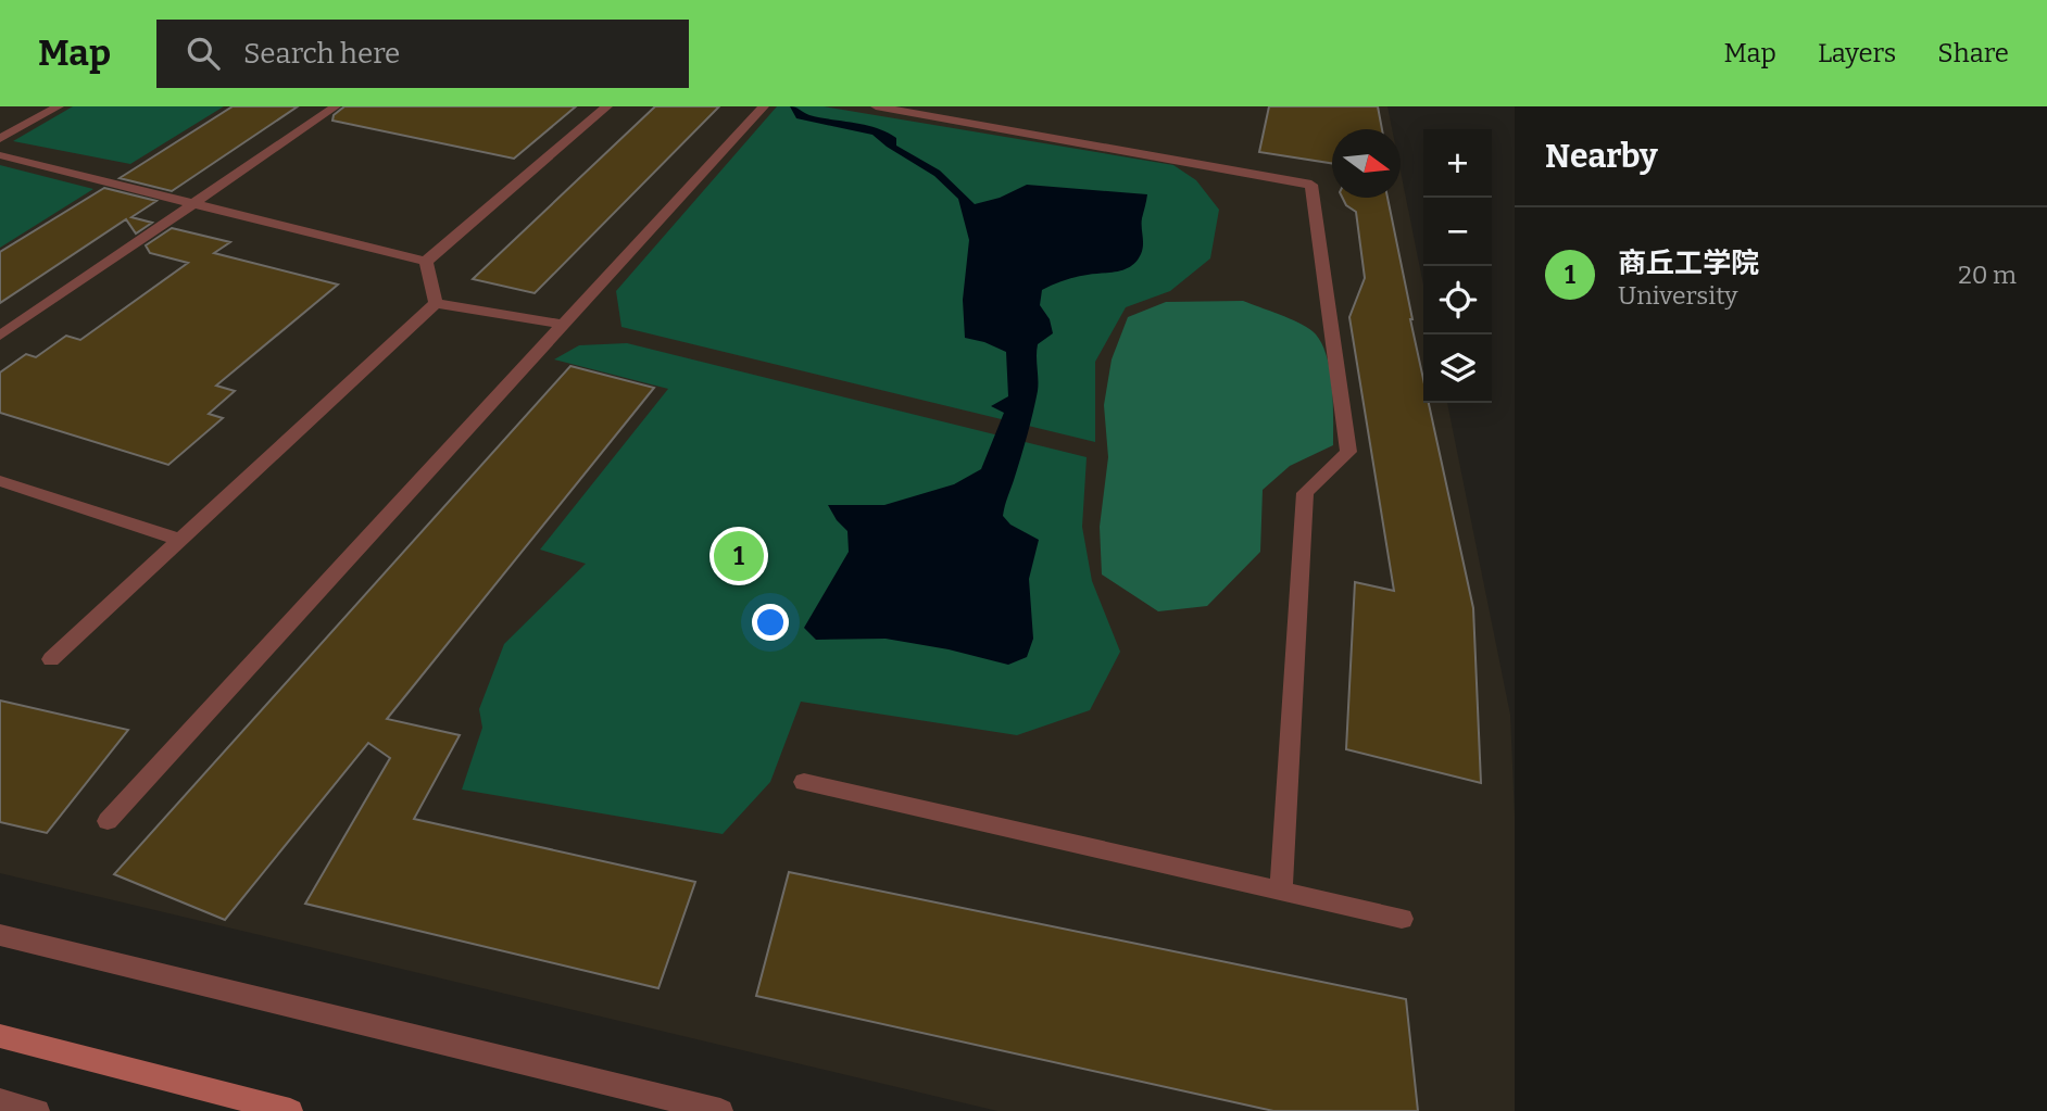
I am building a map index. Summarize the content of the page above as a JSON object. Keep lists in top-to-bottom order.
{
  "north": "right",
  "page": {
    "header": "Map",
    "search": "Search here",
    "nav": ["Map", "Layers", "Share"],
    "heading": "Nearby",
    "map_buttons": ["+", "−"],
    "list": [
      {
        "mark": "1",
        "name": "商丘工学院",
        "note": "University",
        "value": "20 m"
      }
    ],
    "pins": "1"
  }
}
